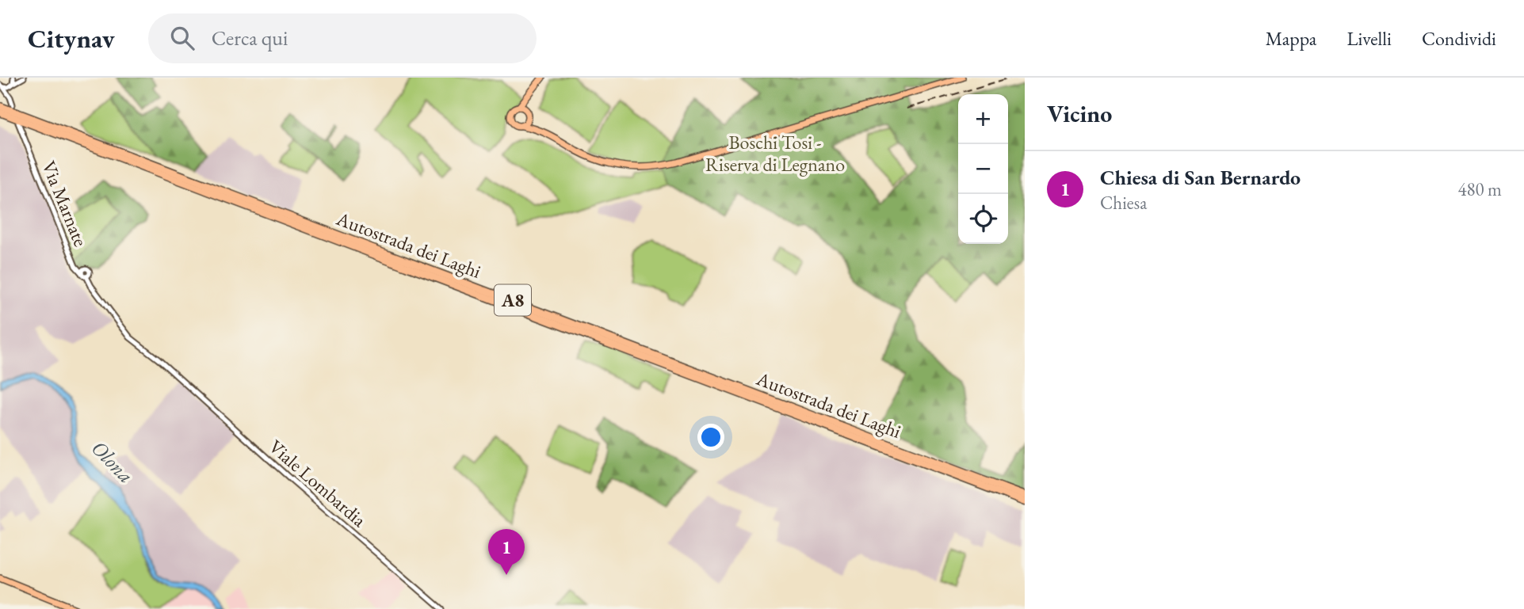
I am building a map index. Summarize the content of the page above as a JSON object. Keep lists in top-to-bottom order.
{
  "streets": {
    "highway": ["Autostrada dei Laghi", "A8"],
    "street": ["Via Marnate", "Viale Lombardia"]
  },
  "crossings": [
    ["Via Marnate", "Viale Lombardia"]
  ],
  "water": ["Olona"],
  "parks": ["Boschi Tosi - Riserva di Legnano"],
  "page": {
    "header": "Citynav",
    "search": "Cerca qui",
    "nav": ["Mappa", "Livelli", "Condividi"],
    "heading": "Vicino",
    "map_buttons": ["+", "−"],
    "list": [
      {
        "mark": "1",
        "name": "Chiesa di San Bernardo",
        "note": "Chiesa",
        "value": "480 m"
      }
    ],
    "pins": "1"
  }
}
